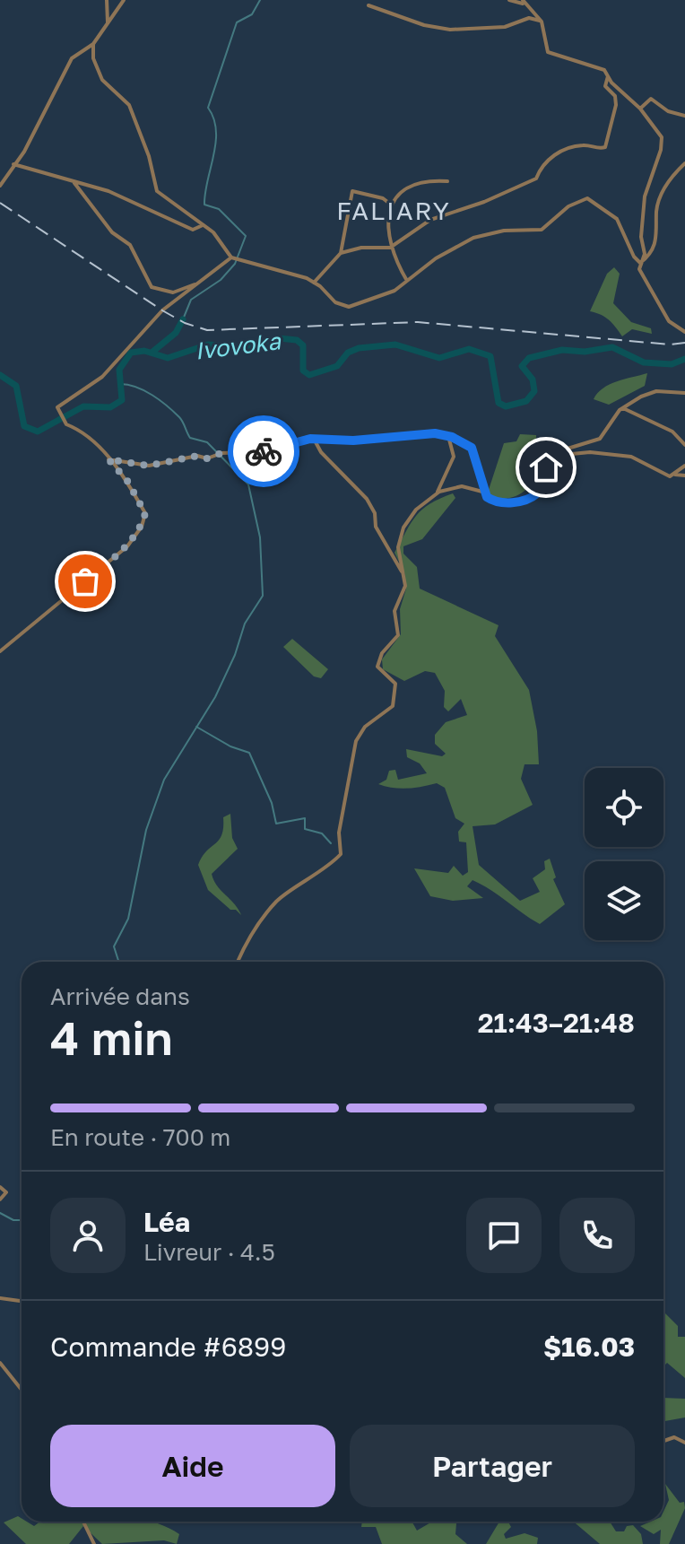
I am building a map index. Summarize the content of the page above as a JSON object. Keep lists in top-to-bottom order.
{
  "districts": ["FALIARY"],
  "water": ["Ivovoka"],
  "page": {
    "heading": ["4 min", "Arrivée dans", "21:43–21:48"],
    "panel": [
      "Léa",
      "Livreur · 4.5",
      "Commande #6899",
      "$16.03"
    ],
    "bar": "En route · 700 m",
    "buttons": ["Aide", "Partager"]
  }
}
